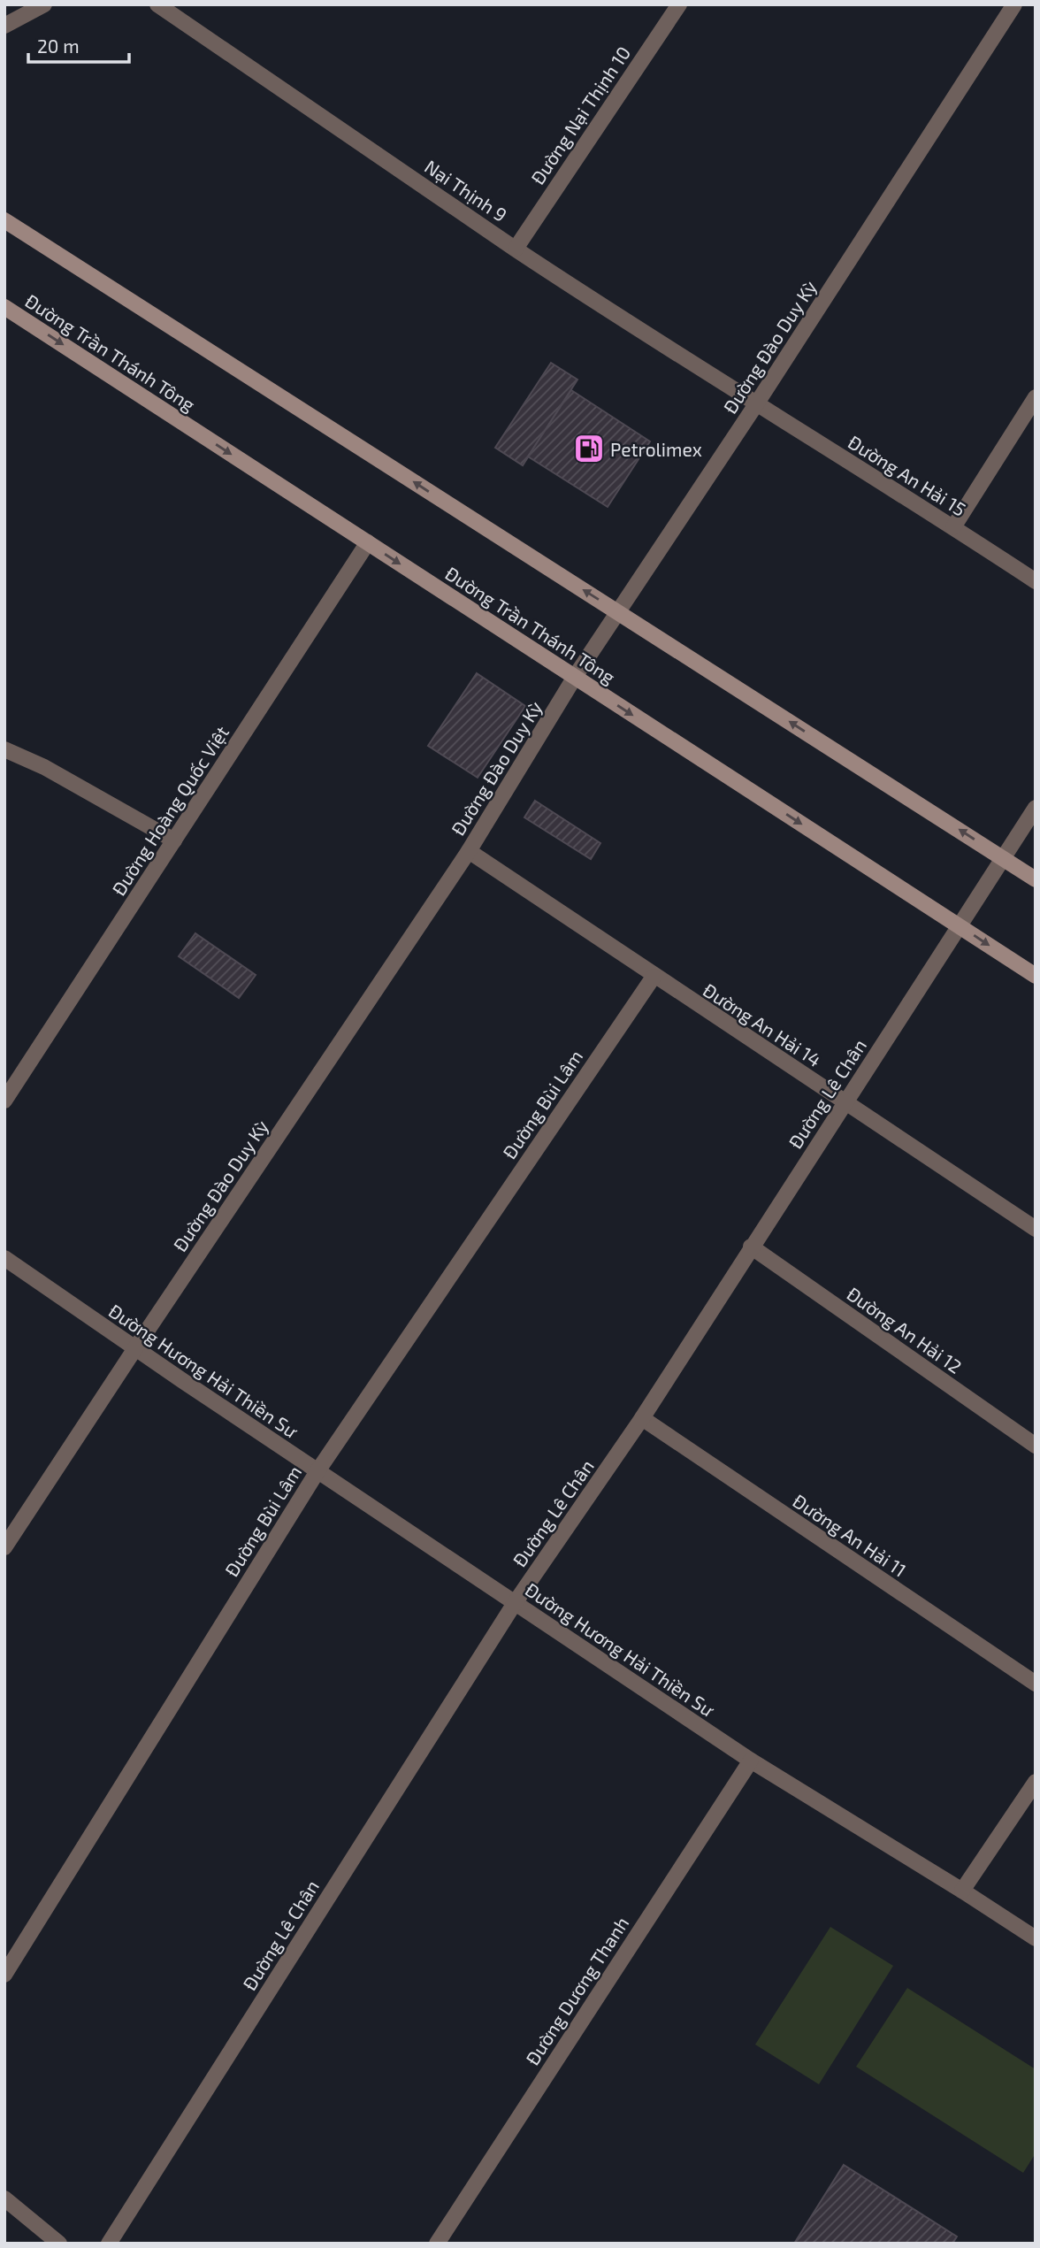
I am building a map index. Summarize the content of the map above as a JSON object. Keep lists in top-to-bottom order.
{
  "streets": {
    "main road": ["Đường Trần Thánh Tông"],
    "street": [
      "Đường Nại Thịnh 10",
      "Nại Thịnh 9",
      "Đường Đào Duy Kỳ",
      "Đường An Hải 15",
      "Đường Hoàng Quốc Việt",
      "Đường An Hải 14",
      "Đường Lê Chân",
      "Đường Bùi Lâm",
      "Đường An Hải 12",
      "Đường Hương Hải Thiền Sư",
      "Đường An Hải 11",
      "Đường Dương Thanh"
    ]
  },
  "crossings": [
    ["Đường Nại Thịnh 10", "Nại Thịnh 9"],
    ["Nại Thịnh 9", "Đường Đào Duy Kỳ"],
    ["Nại Thịnh 9", "Đường An Hải 15"],
    ["Đường Đào Duy Kỳ", "Đường Trần Thánh Tông"],
    ["Đường Đào Duy Kỳ", "Đường An Hải 15"],
    ["Đường Đào Duy Kỳ", "Đường An Hải 14"],
    ["Đường Đào Duy Kỳ", "Đường Hương Hải Thiền Sư"],
    ["Đường Trần Thánh Tông", "Đường Hoàng Quốc Việt"],
    ["Đường Trần Thánh Tông", "Đường Lê Chân"],
    ["Đường An Hải 14", "Đường Lê Chân"],
    ["Đường An Hải 14", "Đường Bùi Lâm"],
    ["Đường Lê Chân", "Đường An Hải 12"],
    ["Đường Lê Chân", "Đường Hương Hải Thiền Sư"],
    ["Đường Lê Chân", "Đường An Hải 11"],
    ["Đường Bùi Lâm", "Đường Hương Hải Thiền Sư"],
    ["Đường Hương Hải Thiền Sư", "Đường Dương Thanh"]
  ],
  "places": {
    "fuel station": ["Petrolimex"]
  },
  "scale_bar": "20 m"
}
